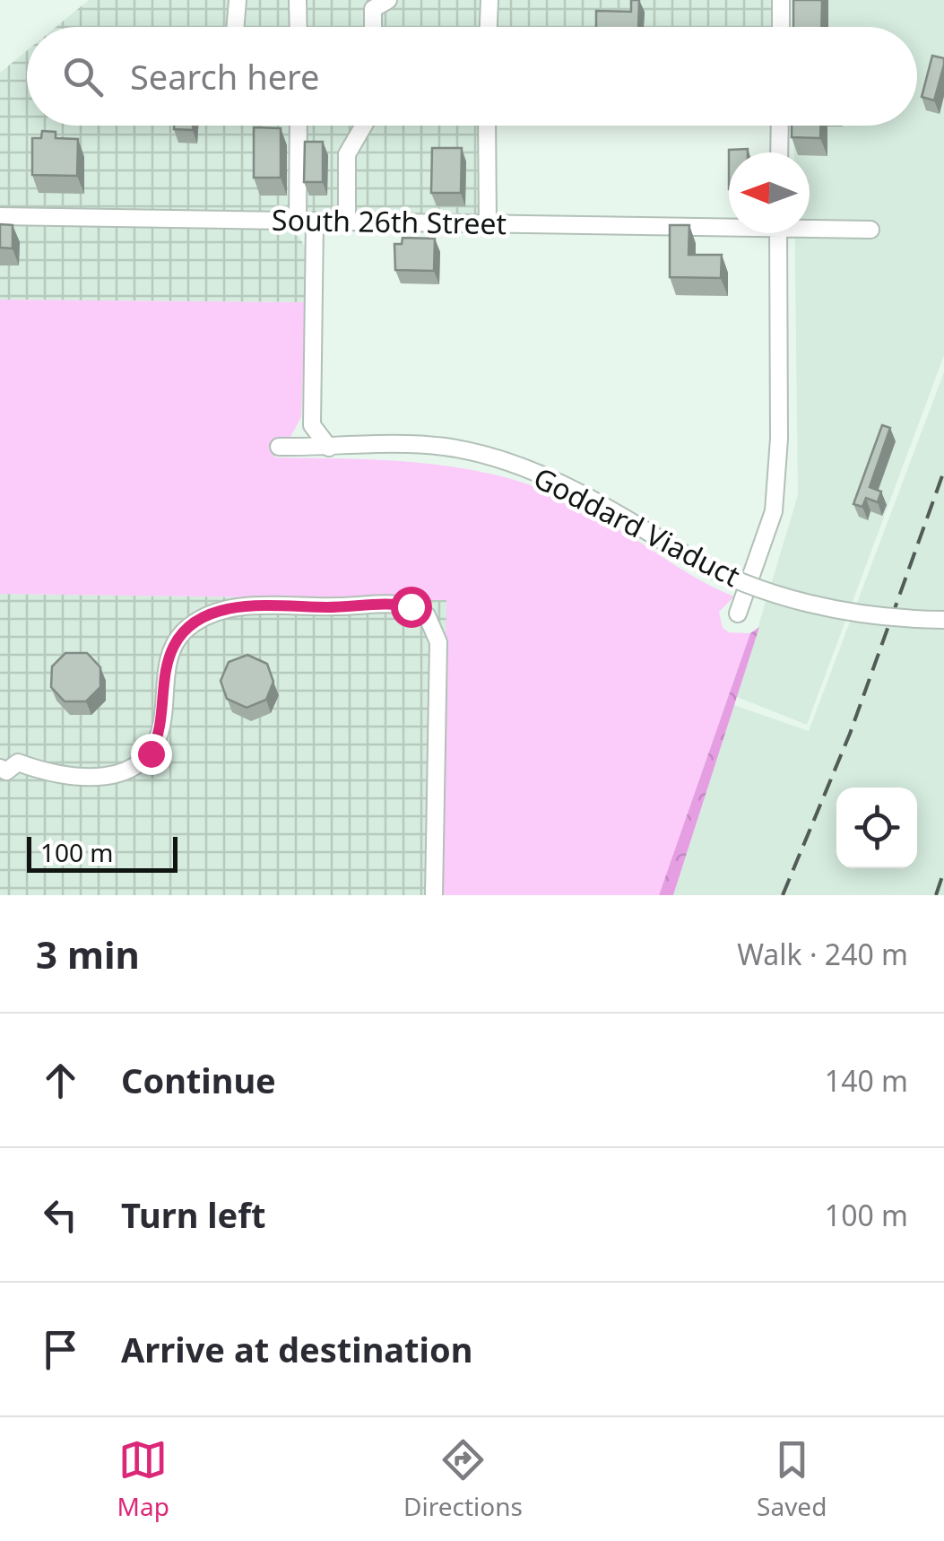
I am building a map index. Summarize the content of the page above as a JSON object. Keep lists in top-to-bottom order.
{
  "streets": {
    "street": ["South 26th Street", "Goddard Viaduct"]
  },
  "scale_bar": "100 m",
  "north": "left",
  "page": {
    "search": "Search here",
    "scale": "100 m",
    "heading": ["3 min", "Walk · 240 m"],
    "list": [
      ["Continue", "140 m"],
      ["Turn left", "100 m"],
      "Arrive at destination"
    ],
    "nav": ["Map", "Directions", "Saved"]
  }
}
